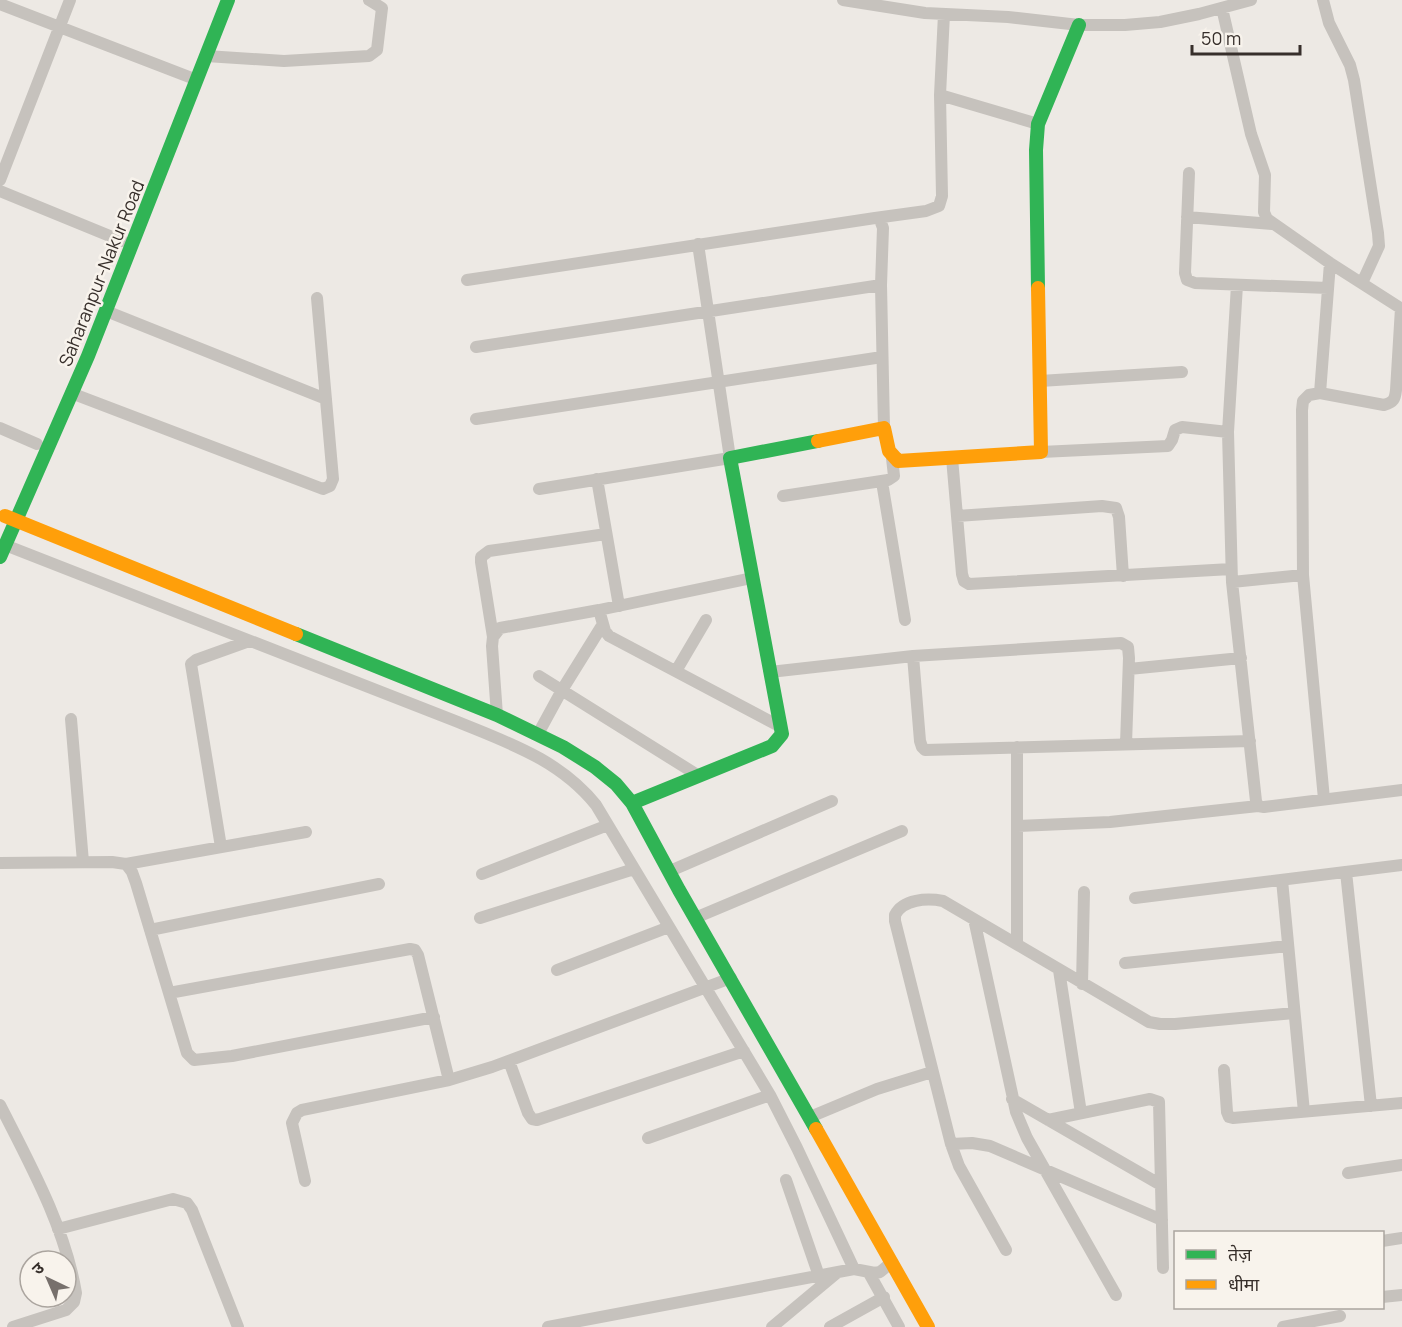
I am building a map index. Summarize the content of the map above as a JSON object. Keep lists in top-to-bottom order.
{
  "streets": {
    "street": ["Saharanpur-Nakur Road"]
  },
  "legend": ["तेज़", "धीमा"],
  "scale_bar": "50 m",
  "north": "top left"
}
